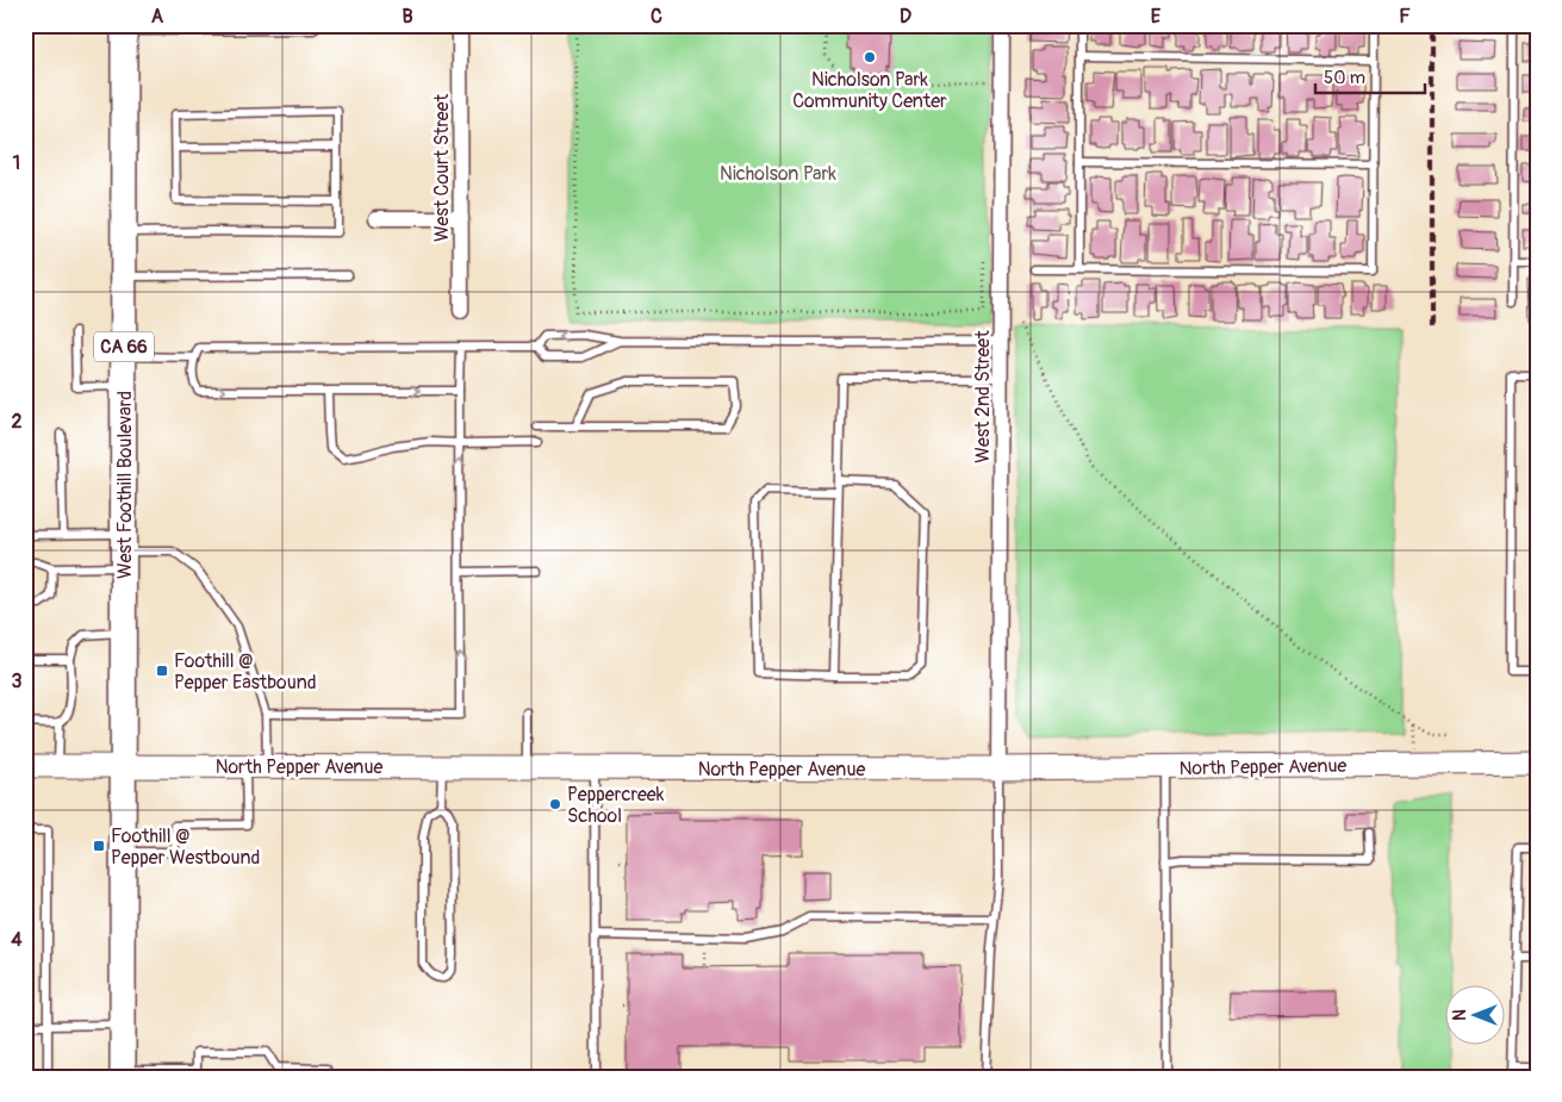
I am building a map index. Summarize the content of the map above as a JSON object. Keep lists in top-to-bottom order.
{
  "streets": {
    "main road": ["CA 66", "West Foothill Boulevard", "North Pepper Avenue"],
    "street": ["West Court Street", "West 2nd Street"]
  },
  "crossings": [
    ["West 2nd Street", "North Pepper Avenue"],
    ["West Foothill Boulevard", "North Pepper Avenue"]
  ],
  "parks": ["Nicholson Park"],
  "places": {
    "other": ["Nicholson Park Community Center", "Peppercreek School"],
    "transit": ["Foothill @ Pepper Eastbound", "Foothill @ Pepper Westbound"]
  },
  "scale_bar": "50 m",
  "north": "left",
  "grid": {
    "columns": [
      "A",
      "B",
      "C",
      "D",
      "E",
      "F"
    ],
    "rows": [
      "1",
      "2",
      "3",
      "4"
    ]
  }
}
